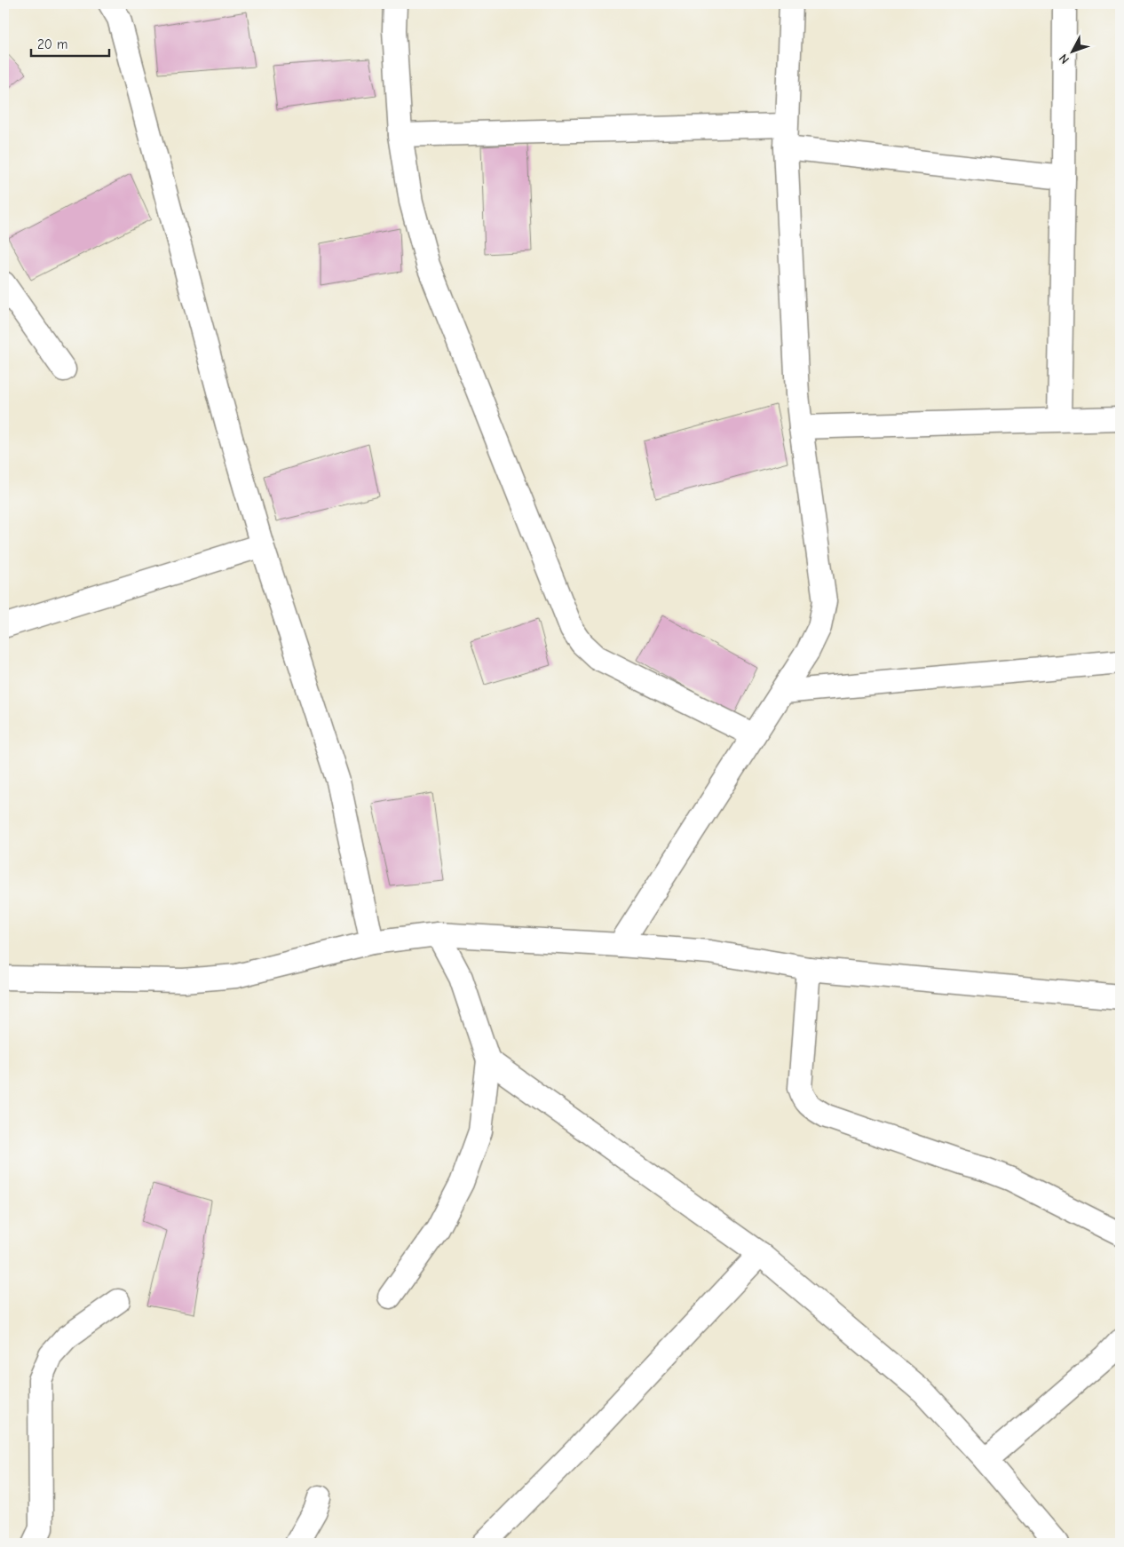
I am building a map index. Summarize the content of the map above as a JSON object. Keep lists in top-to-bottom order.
{
  "scale_bar": "20 m",
  "north": "bottom left"
}
